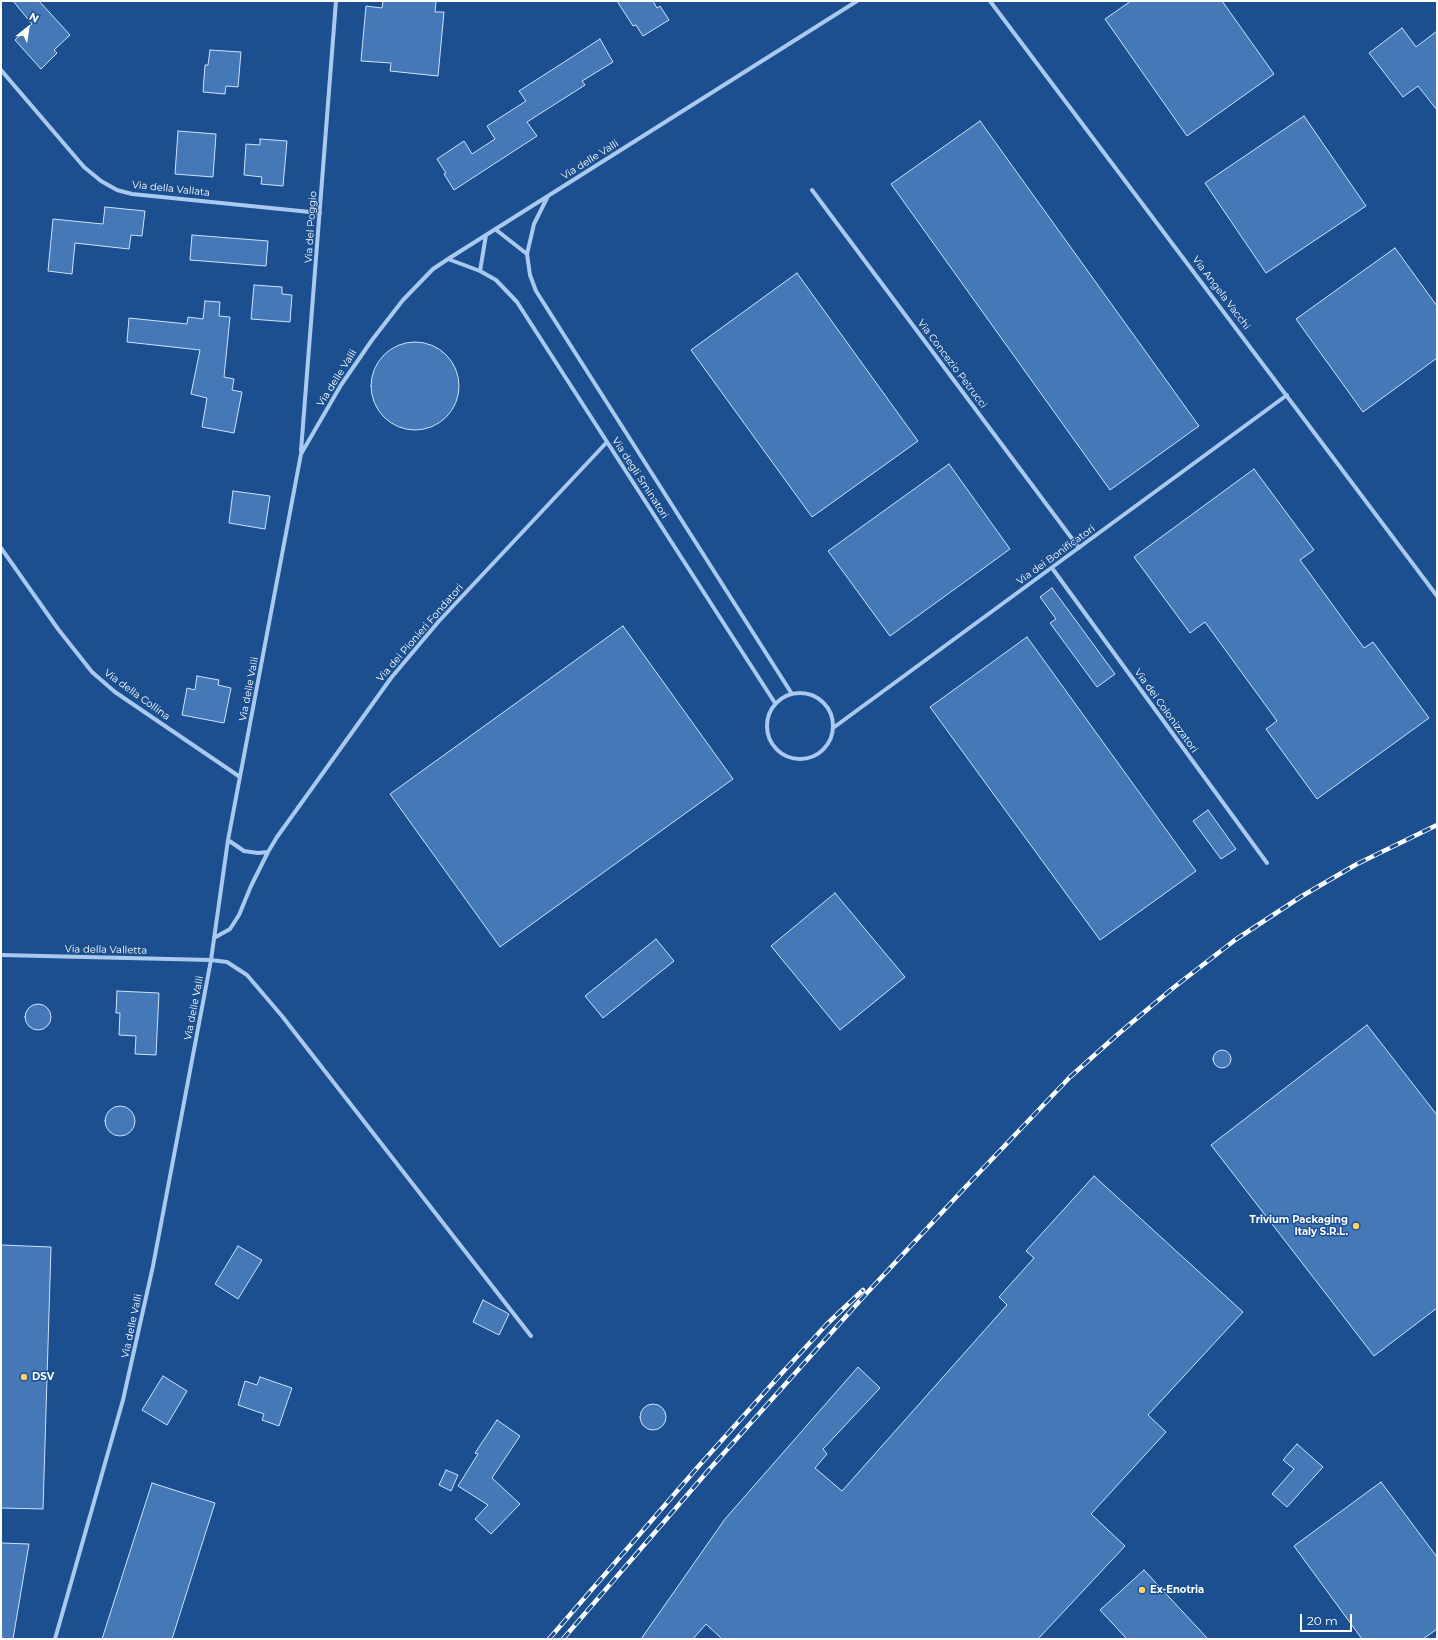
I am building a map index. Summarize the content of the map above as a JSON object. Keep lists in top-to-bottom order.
{
  "streets": {
    "street": [
      "Via delle Valli",
      "Via della Vallata",
      "Via del Poggio",
      "Via Angela Vacchi",
      "Via Concezio Petrucci",
      "Via degli Sminatori",
      "Via dei Bonificatori",
      "Via dei Pionieri Fondatori",
      "Via della Collina",
      "Via dei Colonizzatori",
      "Via della Valletta"
    ]
  },
  "crossings": [
    ["Via delle Valli", "Via del Poggio"],
    ["Via delle Valli", "Via degli Sminatori"],
    ["Via delle Valli", "Via dei Pionieri Fondatori"],
    ["Via delle Valli", "Via della Collina"],
    ["Via delle Valli", "Via della Valletta"],
    ["Via della Vallata", "Via del Poggio"],
    ["Via Angela Vacchi", "Via dei Bonificatori"],
    ["Via Concezio Petrucci", "Via dei Bonificatori"],
    ["Via degli Sminatori", "Via dei Bonificatori"],
    ["Via degli Sminatori", "Via dei Pionieri Fondatori"],
    ["Via dei Bonificatori", "Via dei Colonizzatori"]
  ],
  "places": ["Trivium Packaging Italy S.R.L.", "DSV", "Ex-Enotria"],
  "scale_bar": "20 m",
  "north": "top right"
}
